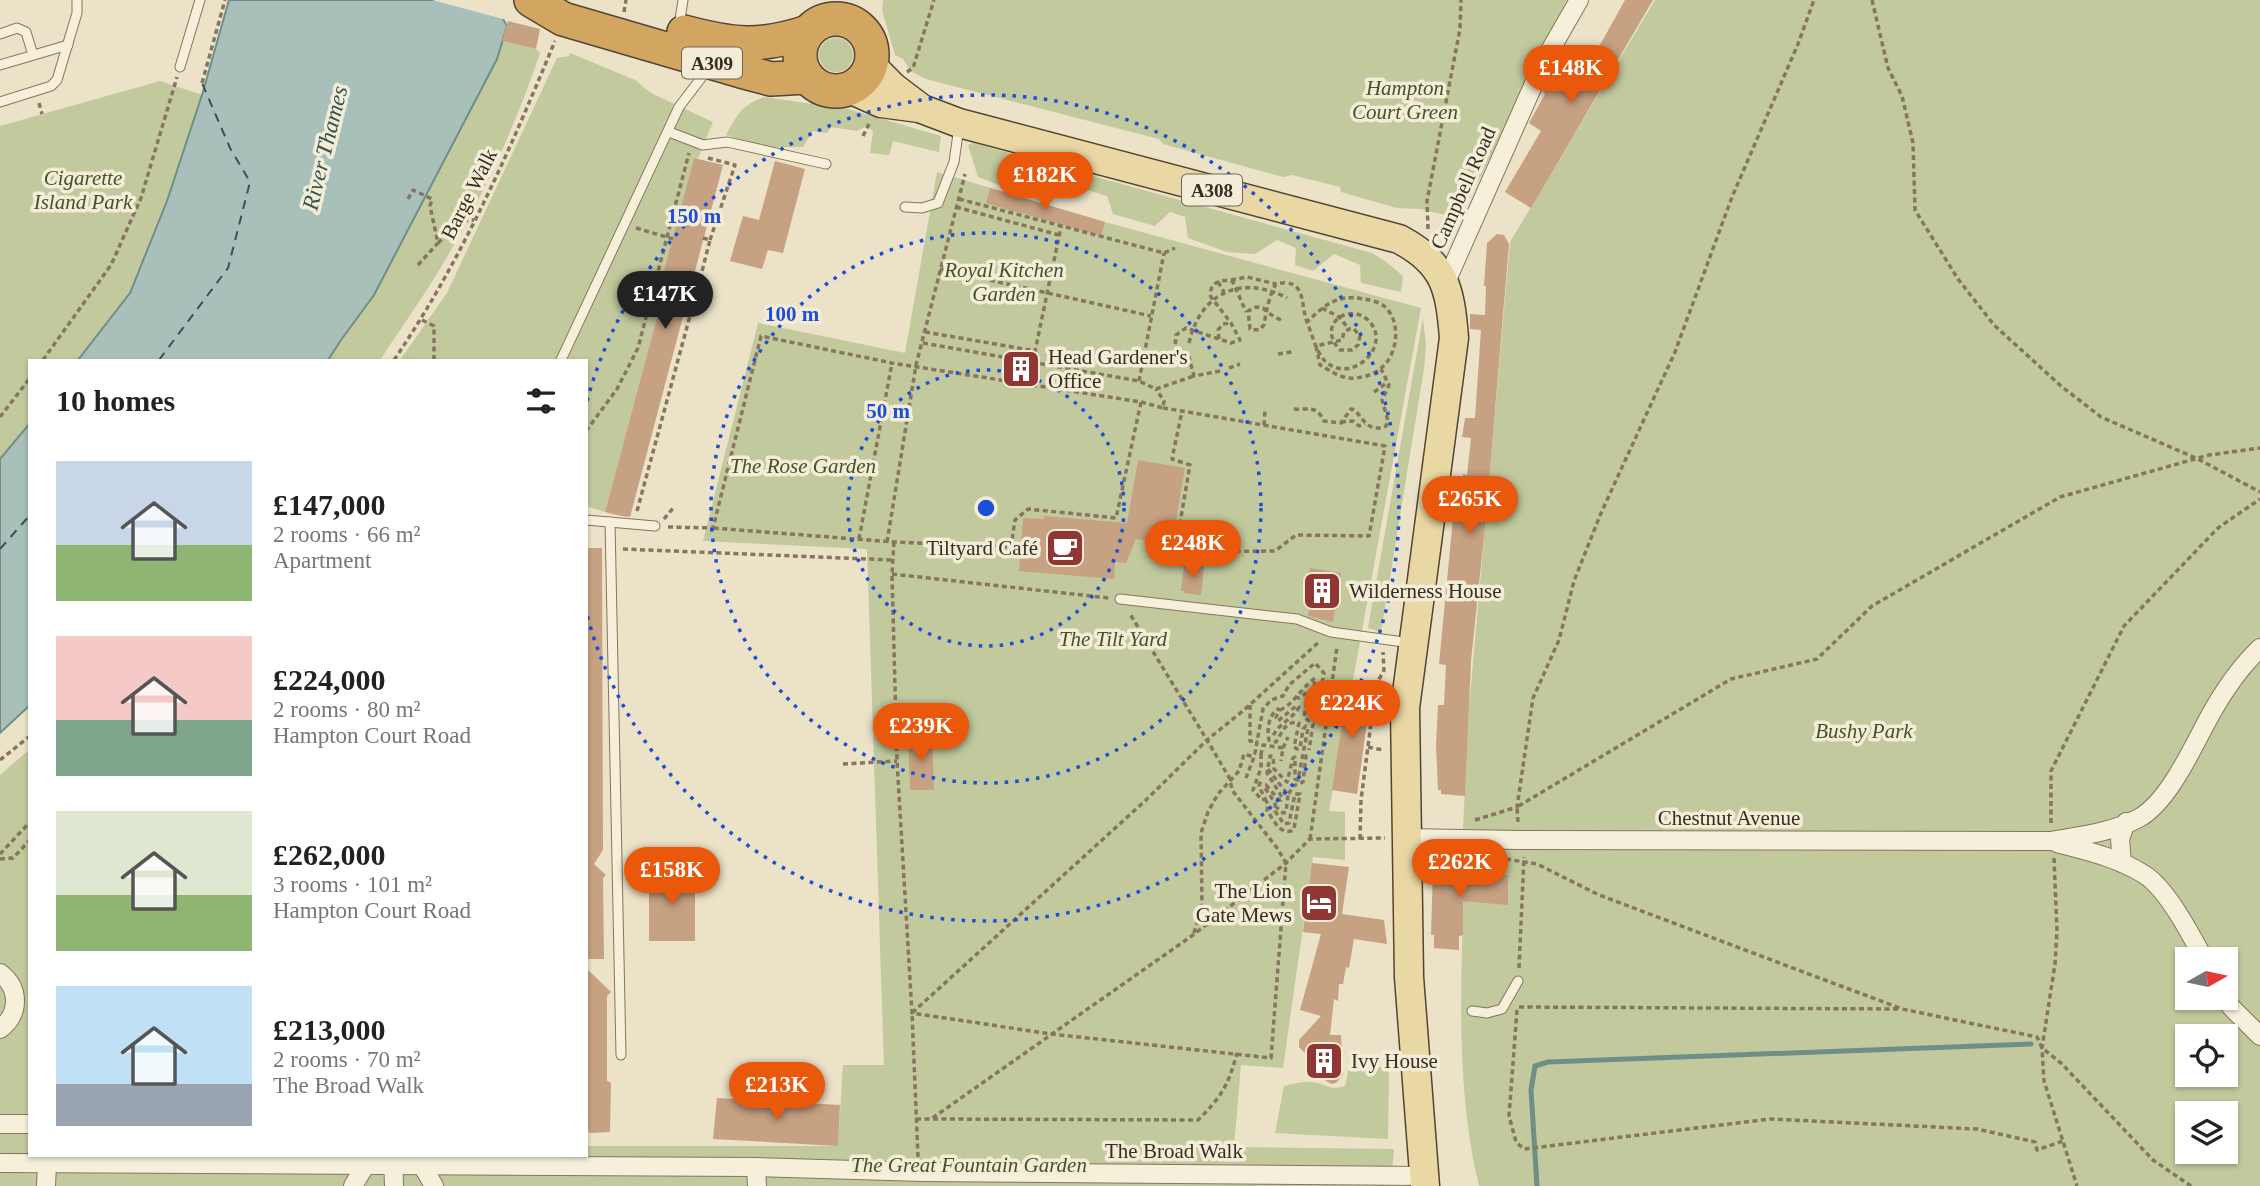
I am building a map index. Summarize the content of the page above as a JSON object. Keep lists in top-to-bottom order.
{
  "streets": {
    "highway": ["A309"],
    "main road": ["A308"],
    "street": ["Campbell Road", "Chestnut Avenue", "The Broad Walk"],
    "path": ["Barge Walk"]
  },
  "crossings": [
    ["A309", "A308"],
    ["Campbell Road", "A308"]
  ],
  "water": ["River Thames"],
  "parks": [
    "Hampton Court Green",
    "Cigarette Island Park",
    "Royal Kitchen Garden",
    "The Rose Garden",
    "The Tilt Yard",
    "Bushy Park",
    "The Great Fountain Garden"
  ],
  "places": {
    "building": ["Head Gardener's Office", "Wilderness House", "Ivy House"],
    "cafe": ["Tiltyard Café"],
    "hotel": ["The Lion Gate Mews"]
  },
  "north": "right",
  "page": {
    "price": [
      "£148K",
      "£182K",
      "£147K",
      "£265K",
      "£248K",
      "£224K",
      "£239K",
      "£262K",
      "£158K",
      "£213K"
    ],
    "heading": "10 homes",
    "list": [
      {
        "name": "£147,000",
        "note": "2 rooms · 66 m² · Apartment"
      },
      {
        "name": "£224,000",
        "note": "2 rooms · 80 m² · Hampton Court Road"
      },
      {
        "name": "£262,000",
        "note": "3 rooms · 101 m² · Hampton Court Road"
      },
      {
        "name": "£213,000",
        "note": "2 rooms · 70 m² · The Broad Walk"
      }
    ]
  },
  "rings": ["150 m", "100 m", "50 m"]
}
